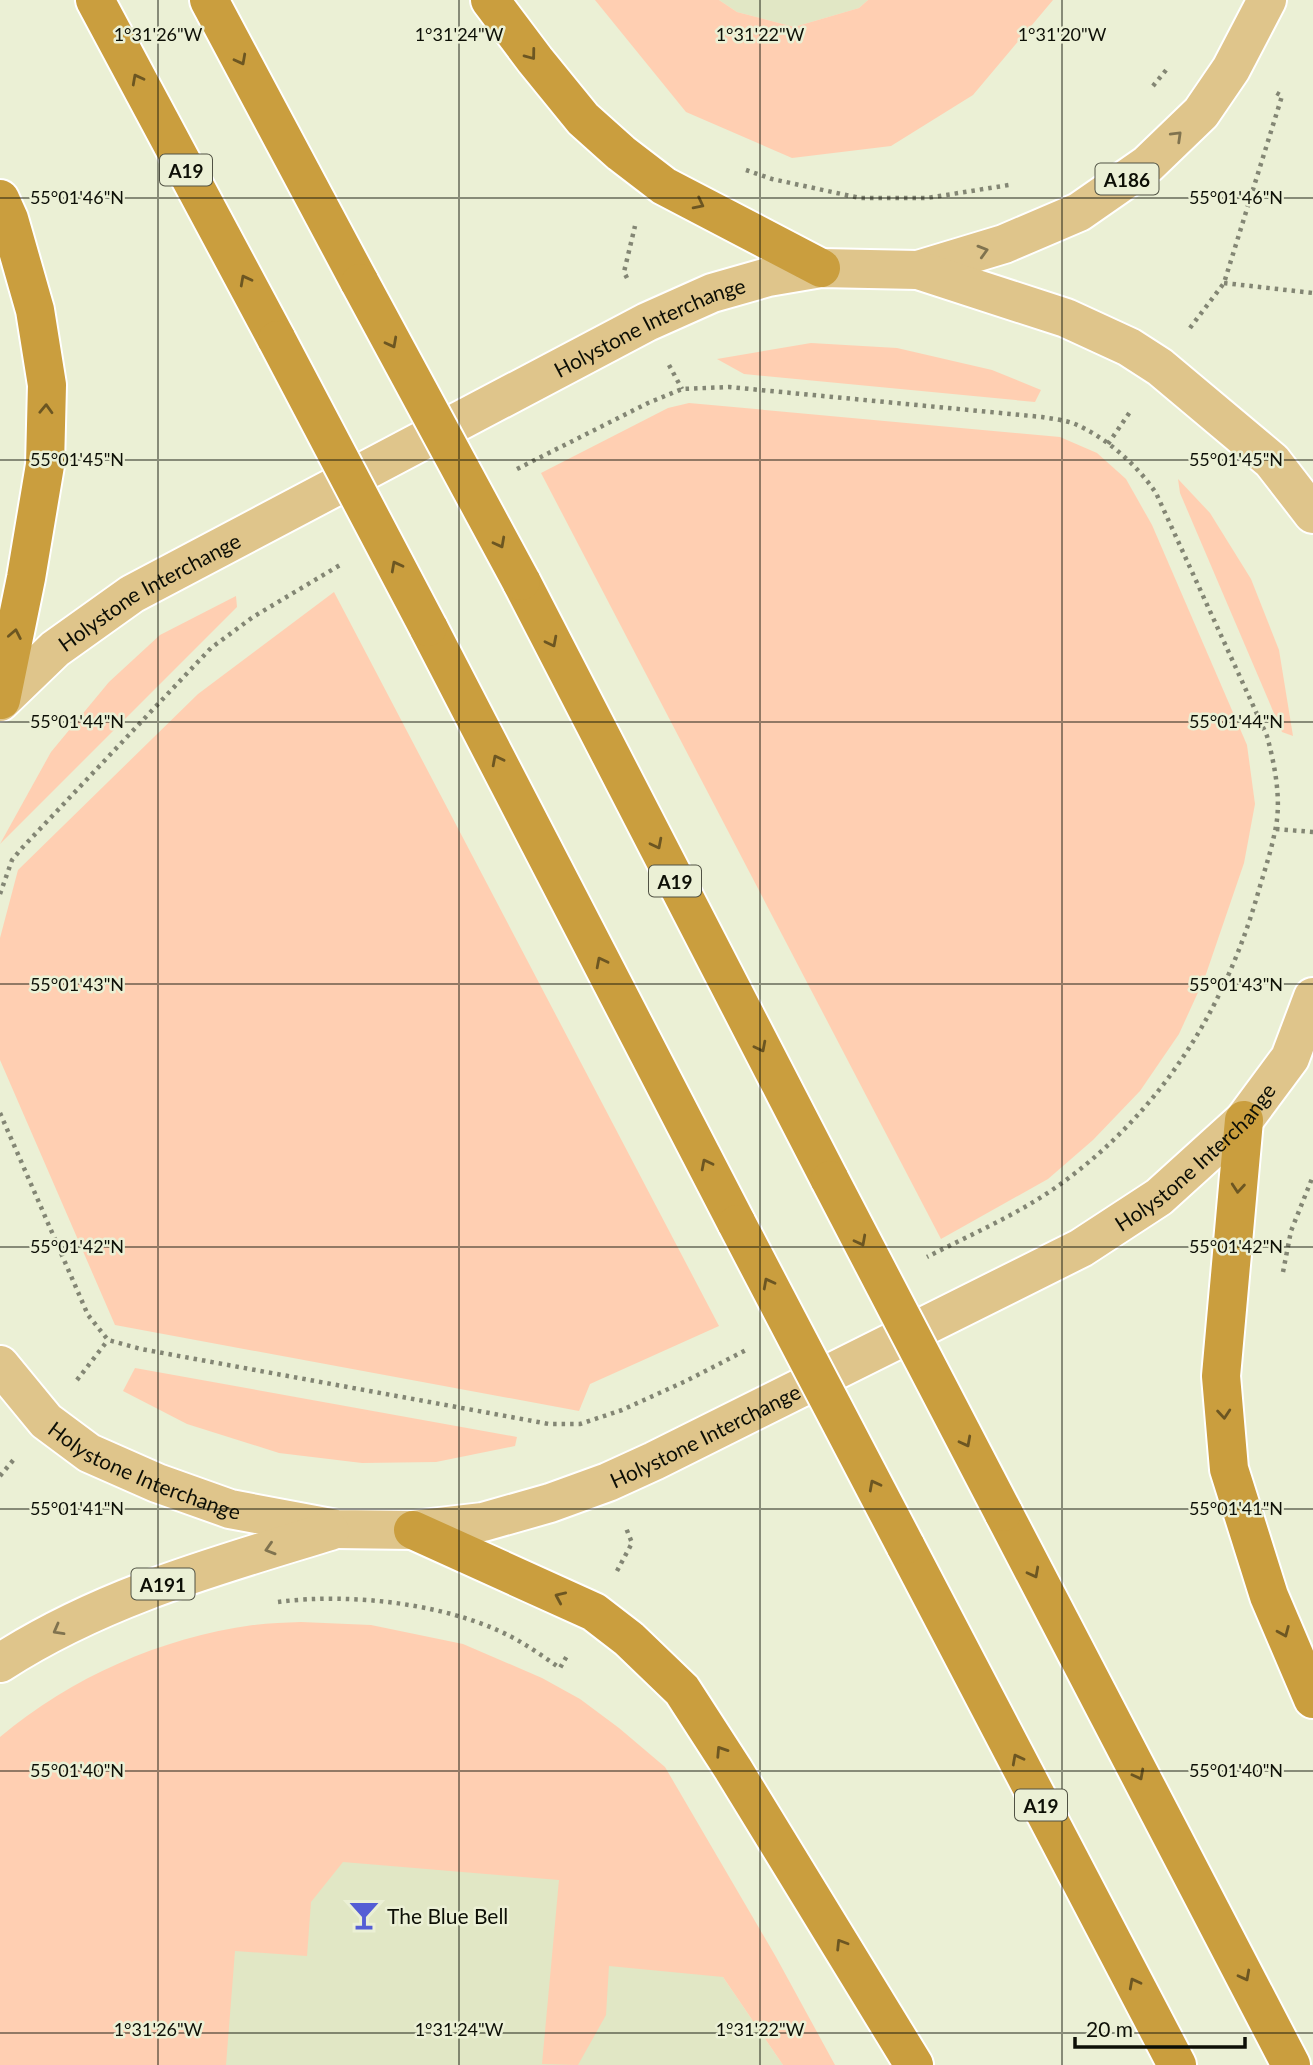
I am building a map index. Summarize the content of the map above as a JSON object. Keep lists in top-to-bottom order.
{
  "streets": {
    "highway": ["A19"],
    "main road": ["A186", "Holystone Interchange", "A191"]
  },
  "crossings": [
    ["A186", "Holystone Interchange"],
    ["Holystone Interchange", "A191"]
  ],
  "places": {
    "bar": ["The Blue Bell"]
  },
  "scale_bar": "20 m",
  "coordinates": [
    "1°31'26\"W",
    "1°31'24\"W",
    "1°31'22\"W",
    "1°31'20\"W",
    "55°01'46\"N",
    "55°01'45\"N",
    "55°01'44\"N",
    "55°01'43\"N",
    "55°01'42\"N",
    "55°01'41\"N",
    "55°01'40\"N"
  ]
}
